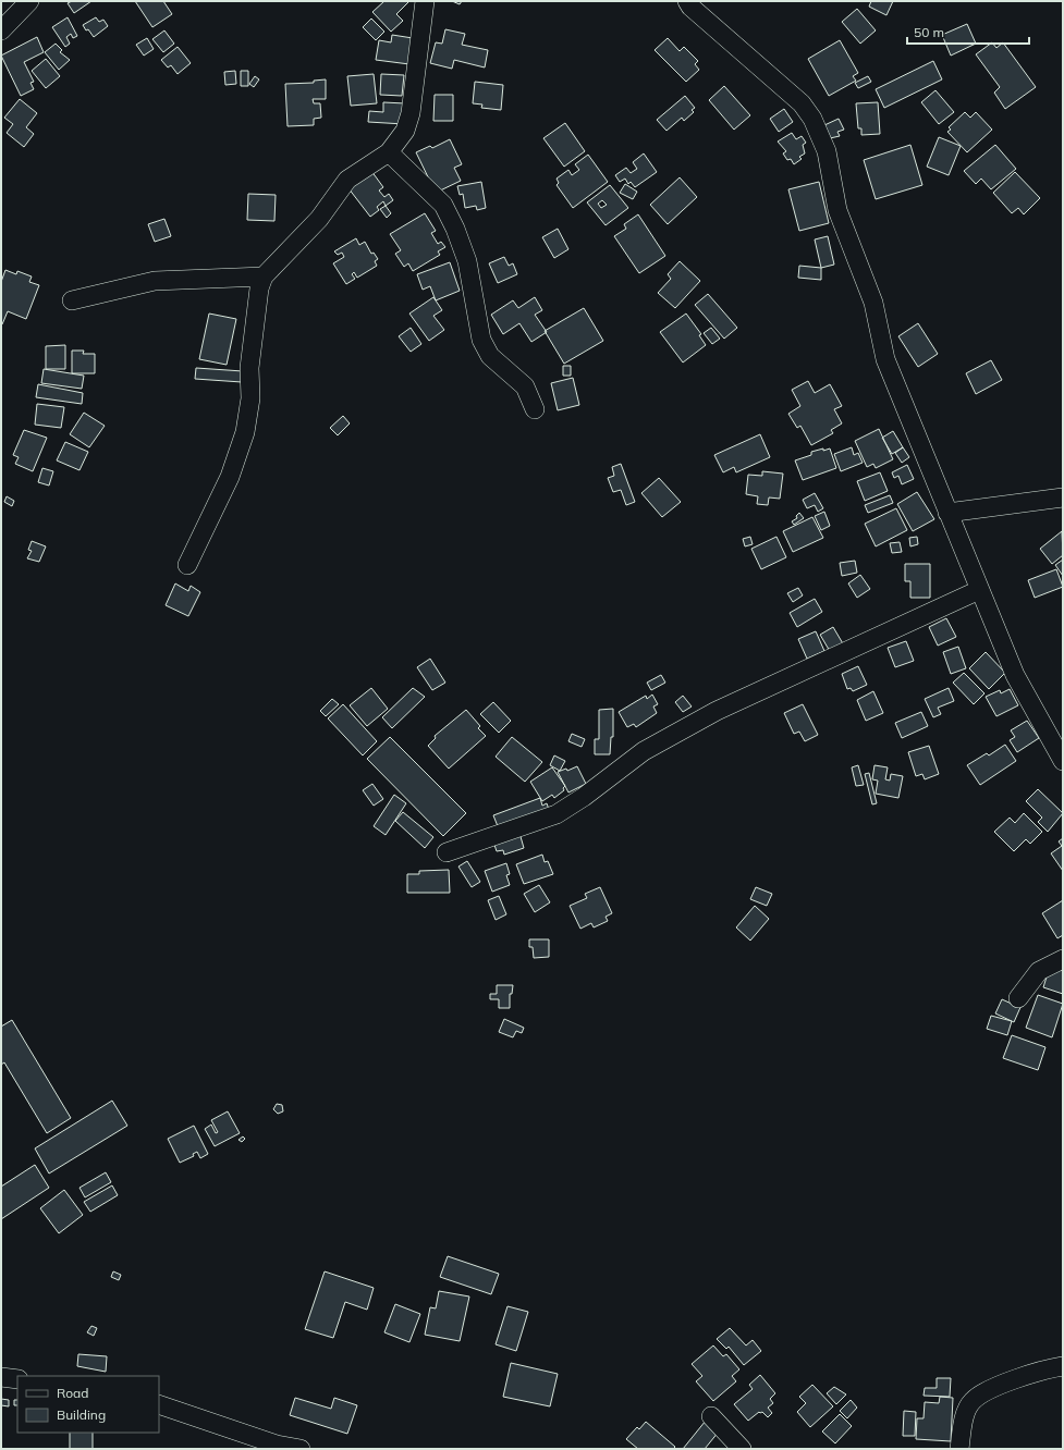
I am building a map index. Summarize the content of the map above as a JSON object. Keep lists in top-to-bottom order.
{
  "legend": ["Road", "Building"],
  "scale_bar": "50 m"
}
